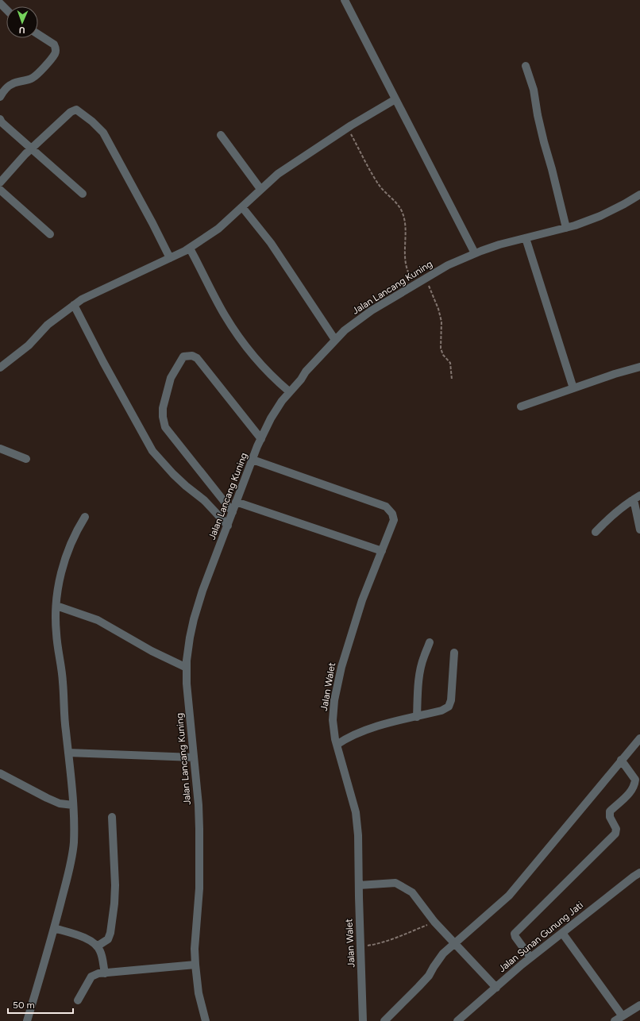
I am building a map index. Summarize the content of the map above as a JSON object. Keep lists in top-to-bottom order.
{
  "streets": {
    "street": ["Jalan Lancang Kuning", "Jalan Walet", "Jalan Sunan Gunung Jati"]
  },
  "crossings": [
    ["Jalan Lancang Kuning", "Jalan Walet"]
  ],
  "scale_bar": "50 m",
  "north": "bottom"
}
